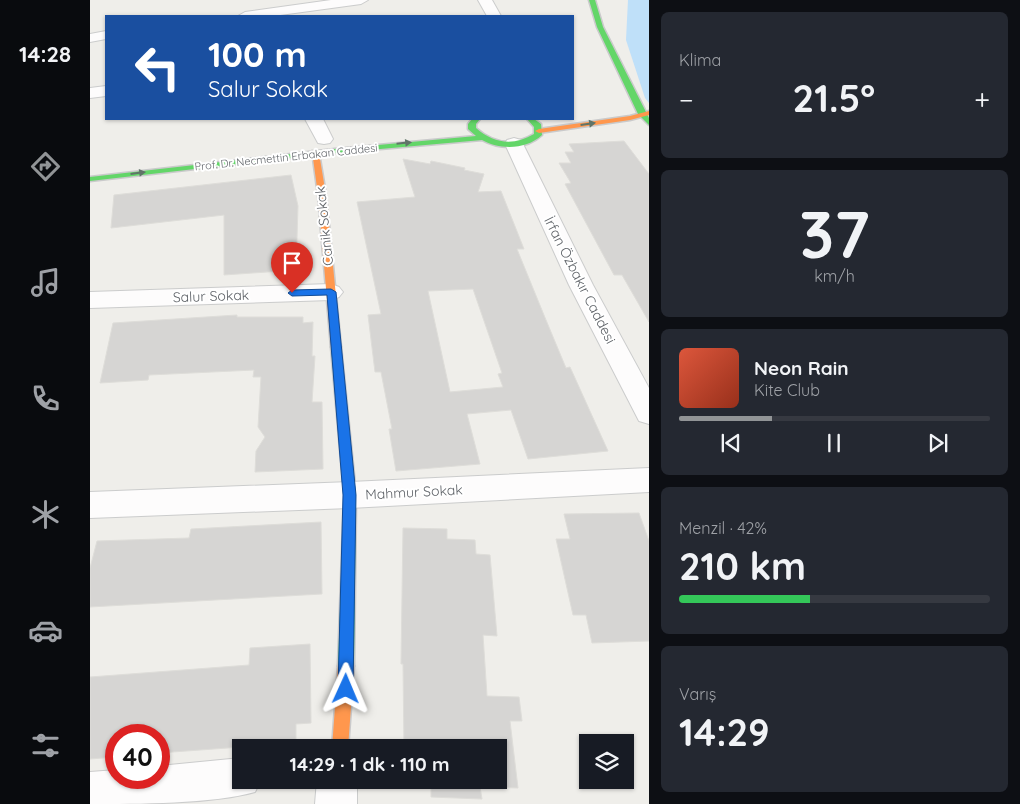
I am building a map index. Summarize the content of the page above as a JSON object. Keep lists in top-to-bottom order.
{
  "streets": {
    "street": [
      "Prof. Dr. Necmettin Erbakan Caddesi",
      "Canik Sokak",
      "İrfan Özbakır Caddesi",
      "Salur Sokak",
      "Mahmur Sokak"
    ]
  },
  "crossings": [
    ["Prof. Dr. Necmettin Erbakan Caddesi", "Canik Sokak"],
    ["Prof. Dr. Necmettin Erbakan Caddesi", "İrfan Özbakır Caddesi"],
    ["Canik Sokak", "Salur Sokak"],
    ["Canik Sokak", "Mahmur Sokak"]
  ],
  "one_way": ["Prof. Dr. Necmettin Erbakan Caddesi"],
  "page": {
    "tabs": "14:28",
    "tile": [
      "Klima",
      ["37", "km/h"],
      ["Menzil · 42%", "210 km"],
      ["Varış", "14:29"]
    ],
    "turn": ["100 m", "Salur Sokak"],
    "heat": ["−", "21.5°", "+"],
    "song": ["Neon Rain", "Kite Club"],
    "limit": "40",
    "trip": "14:29 · 1 dk · 110 m"
  }
}
